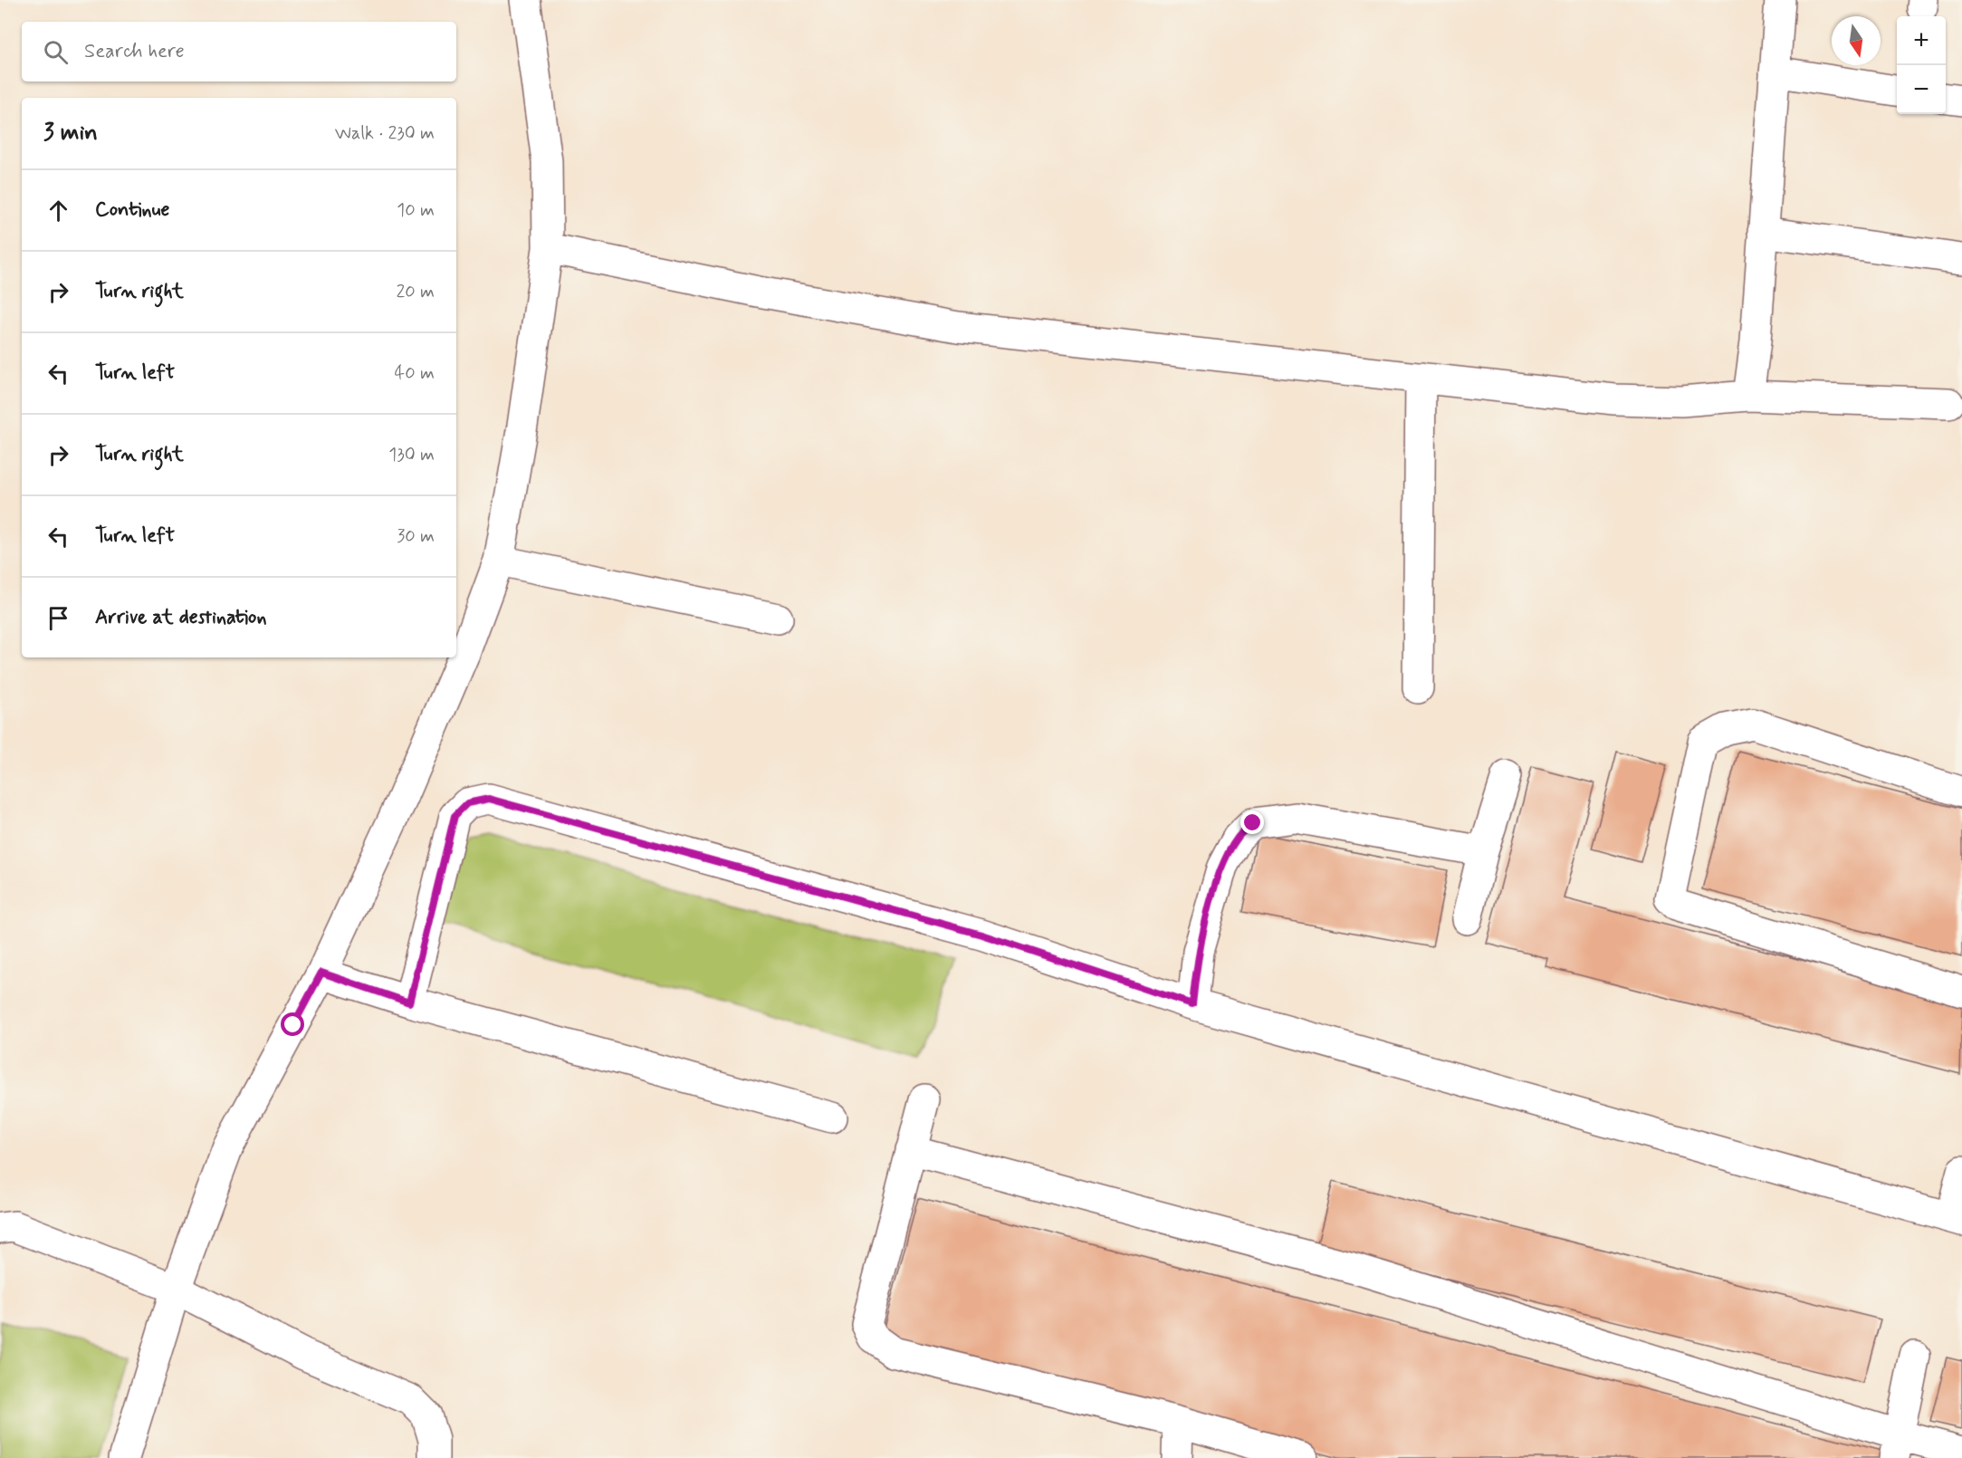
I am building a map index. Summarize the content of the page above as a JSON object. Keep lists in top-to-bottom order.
{
  "north": "bottom",
  "page": {
    "map_buttons": ["+", "−"],
    "search": "Search here",
    "heading": ["3 min", "Walk · 230 m"],
    "list": [
      ["Continue", "10 m"],
      ["Turn right", "20 m"],
      ["Turn left", "40 m"],
      ["Turn right", "130 m"],
      ["Turn left", "30 m"],
      "Arrive at destination"
    ]
  }
}
